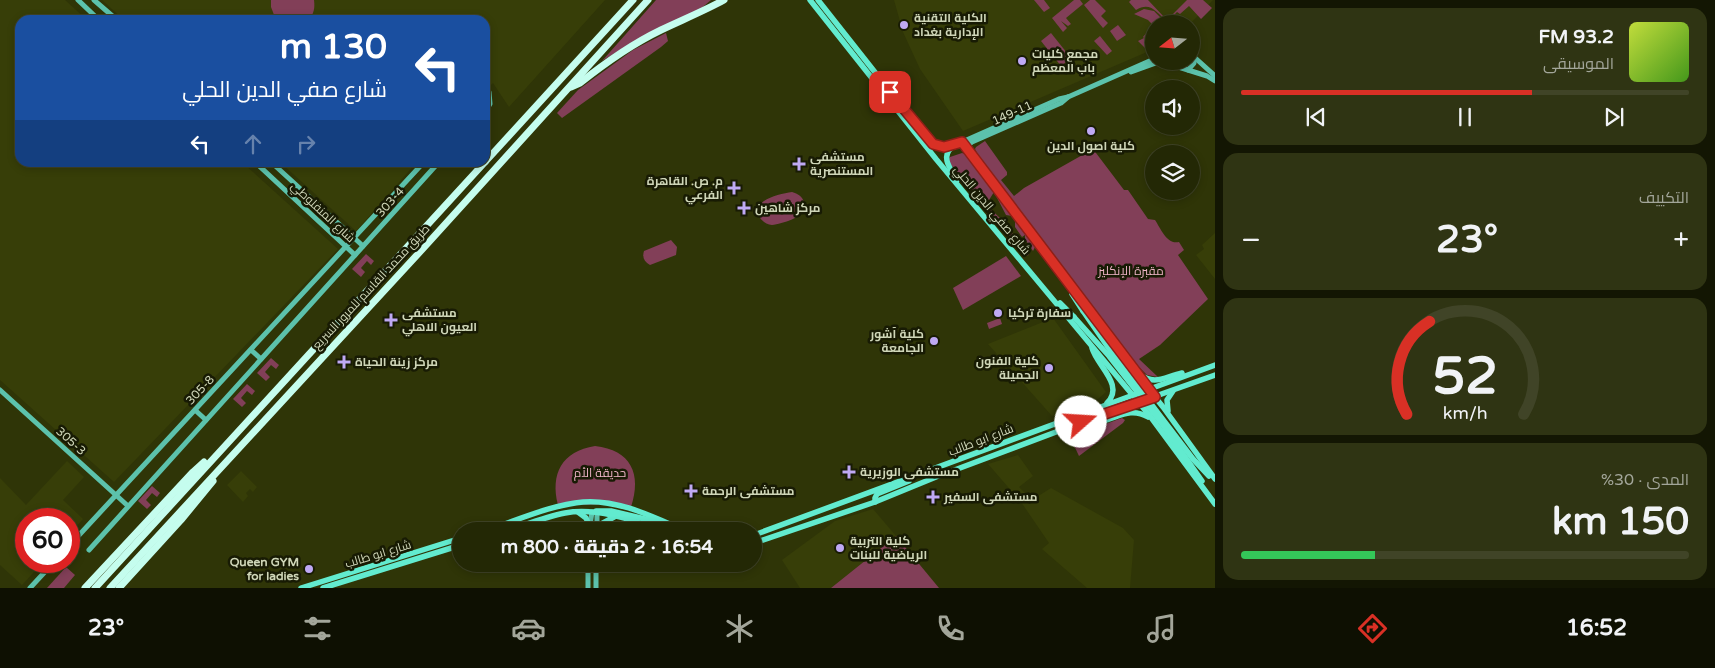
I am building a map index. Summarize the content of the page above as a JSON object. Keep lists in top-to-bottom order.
{
  "streets": {
    "highway": ["طريق محمد القاسم للمرور السريع"],
    "main road": ["شارع صفي الدين الحلي", "شارع ابو طالب"],
    "street": [
      "149-11",
      "303-4",
      "شارع المنفلوطي",
      "305-8",
      "305-3"
    ]
  },
  "crossings": [
    ["149-11", "شارع صفي الدين الحلي"],
    ["303-4", "شارع المنفلوطي"],
    ["303-4", "305-8"],
    ["شارع صفي الدين الحلي", "شارع ابو طالب"],
    ["شارع المنفلوطي", "305-8"],
    ["305-8", "305-3"]
  ],
  "parks": ["مقبرة الإنكليز", "حديقة الأم"],
  "places": {
    "other": [
      "الكلية التقنية الإدارية بغداد",
      "مجمع كليات باب المعظم",
      "كلية اصول الدين",
      "سفارة تركيا",
      "كلية آشور الجامعة",
      "كلية الفنون الجميلة",
      "كلية التربية الرياضية للبنات",
      "Queen GYM for ladies"
    ],
    "health": [
      "مستشفى المستنصرية",
      "م. ص. القاهرة الفرعي",
      "مركز شاهين",
      "مستشفى العيون الاهلي",
      "مركز زينة الحياة",
      "مستشفى الوزيرية",
      "مستشفى الرحمة",
      "مستشفى السفير"
    ]
  },
  "north": "left",
  "page": {
    "turn": ["130 m", "شارع صفي الدين الحلي"],
    "song": ["93.2 FM", "الموسيقى"],
    "tile": [
      "التكييف",
      ["المدى · 30%", "150 km"]
    ],
    "heat": ["−", "23°", "+"],
    "limit": "60",
    "trip": "16:54 · 2 دقيقة · 800 m",
    "tabs": ["16:52", "23°"],
    "gauge": ["52", "km/h"]
  }
}
